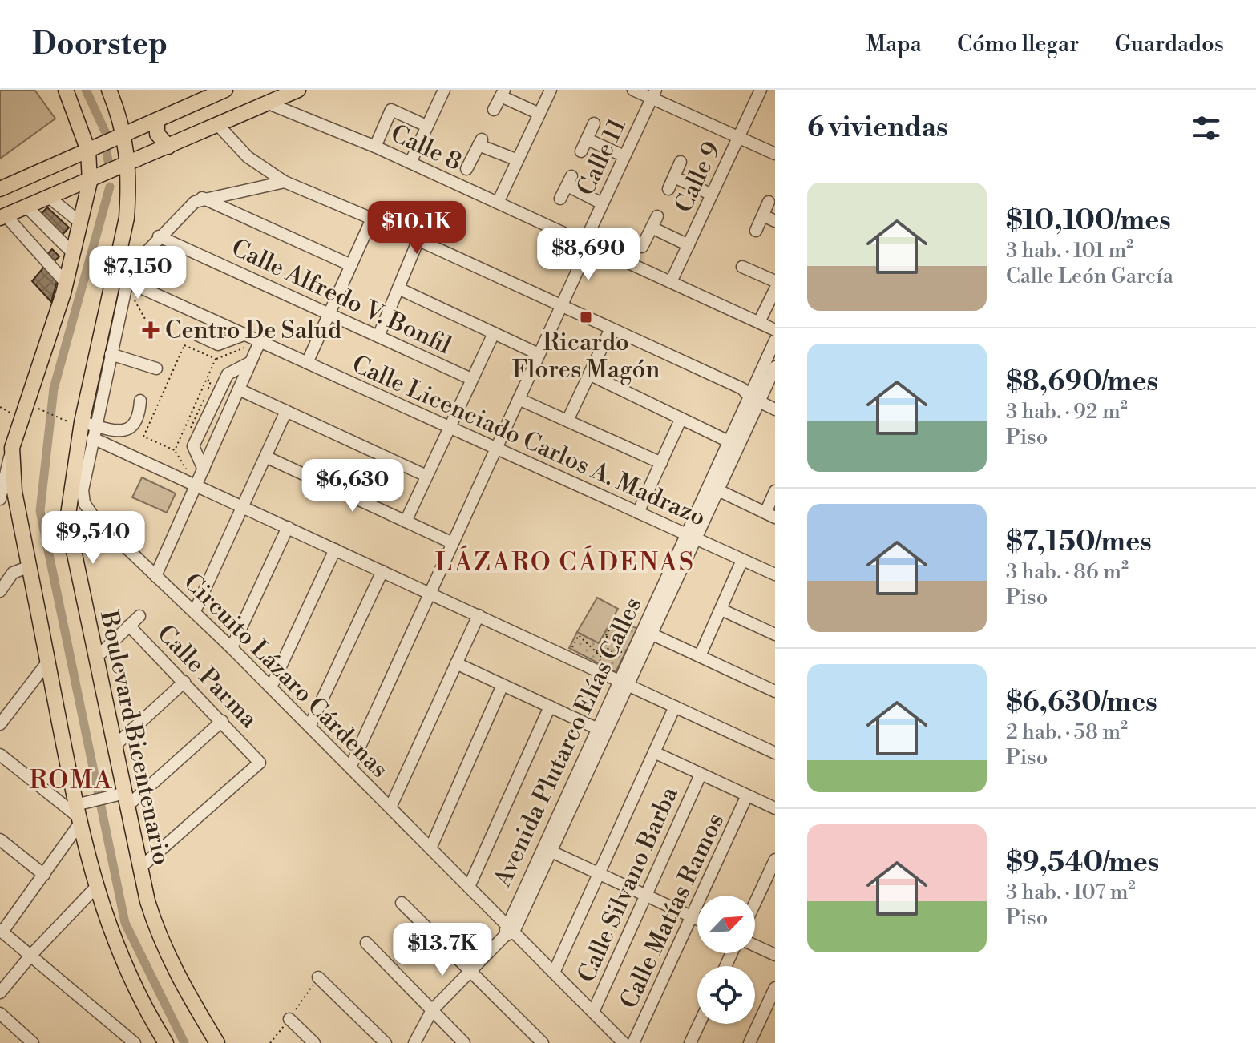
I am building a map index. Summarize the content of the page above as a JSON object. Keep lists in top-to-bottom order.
{
  "streets": {
    "main road": ["Boulevard Bicentenario"],
    "street": [
      "Calle 8",
      "Calle 11",
      "Calle 9",
      "Calle Alfredo V. Bonfil",
      "Calle Licenciado Carlos A. Madrazo",
      "Circuito Lázaro Cárdenas",
      "Calle Parma",
      "Avenida Plutarco Elías Calles",
      "Calle Silvano Barba",
      "Calle Matías Ramos"
    ]
  },
  "crossings": [
    ["Calle 8", "Calle 11"],
    ["Calle 8", "Calle 9"],
    ["Calle 11", "Calle Licenciado Carlos A. Madrazo"],
    ["Calle 11", "Circuito Lázaro Cárdenas"],
    ["Calle Licenciado Carlos A. Madrazo", "Circuito Lázaro Cárdenas"],
    ["Calle Licenciado Carlos A. Madrazo", "Boulevard Bicentenario"],
    ["Calle Licenciado Carlos A. Madrazo", "Avenida Plutarco Elías Calles"],
    ["Circuito Lázaro Cárdenas", "Boulevard Bicentenario"],
    ["Circuito Lázaro Cárdenas", "Avenida Plutarco Elías Calles"],
    ["Circuito Lázaro Cárdenas", "Calle Silvano Barba"],
    ["Calle Parma", "Boulevard Bicentenario"]
  ],
  "districts": ["LÁZARO CÁDENAS", "ROMA"],
  "places": {
    "transit": ["Ricardo Flores Magón"],
    "health": ["Centro De Salud"]
  },
  "north": "top right",
  "page": {
    "header": "Doorstep",
    "nav": ["Mapa", "Cómo llegar", "Guardados"],
    "heading": "6 viviendas",
    "list": [
      {
        "name": "$10,100/mes",
        "note": "3 hab. · 101 m² · Calle León García"
      },
      {
        "name": "$8,690/mes",
        "note": "3 hab. · 92 m² · Piso"
      },
      {
        "name": "$7,150/mes",
        "note": "3 hab. · 86 m² · Piso"
      },
      {
        "name": "$6,630/mes",
        "note": "2 hab. · 58 m² · Piso"
      },
      {
        "name": "$9,540/mes",
        "note": "3 hab. · 107 m² · Piso"
      }
    ],
    "price": [
      "$10.1K",
      "$8,690",
      "$7,150",
      "$6,630",
      "$9,540",
      "$13.7K"
    ]
  }
}
